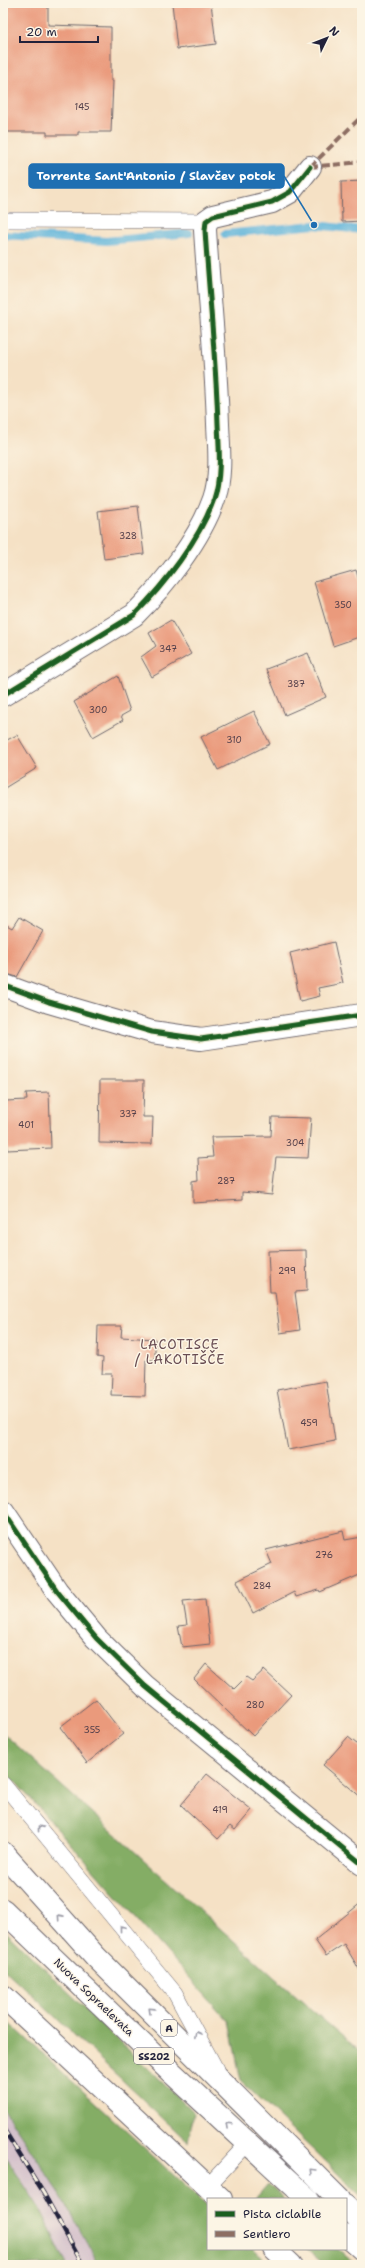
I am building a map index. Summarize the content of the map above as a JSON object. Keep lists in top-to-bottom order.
{
  "streets": {
    "main road": ["Nuova Sopraelevata", "A", "SS202"]
  },
  "districts": ["LACOTISCE / LAKOTIŠČE"],
  "places": ["Torrente Sant'Antonio / Slavčev potok"],
  "house_numbers": [
    "145",
    "328",
    "350",
    "347",
    "387",
    "300",
    "310",
    "337",
    "401",
    "304",
    "287",
    "299",
    "459",
    "276",
    "284",
    "280",
    "355",
    "419"
  ],
  "legend": ["Pista ciclabile", "Sentiero"],
  "scale_bar": "20 m",
  "north": "top right"
}
